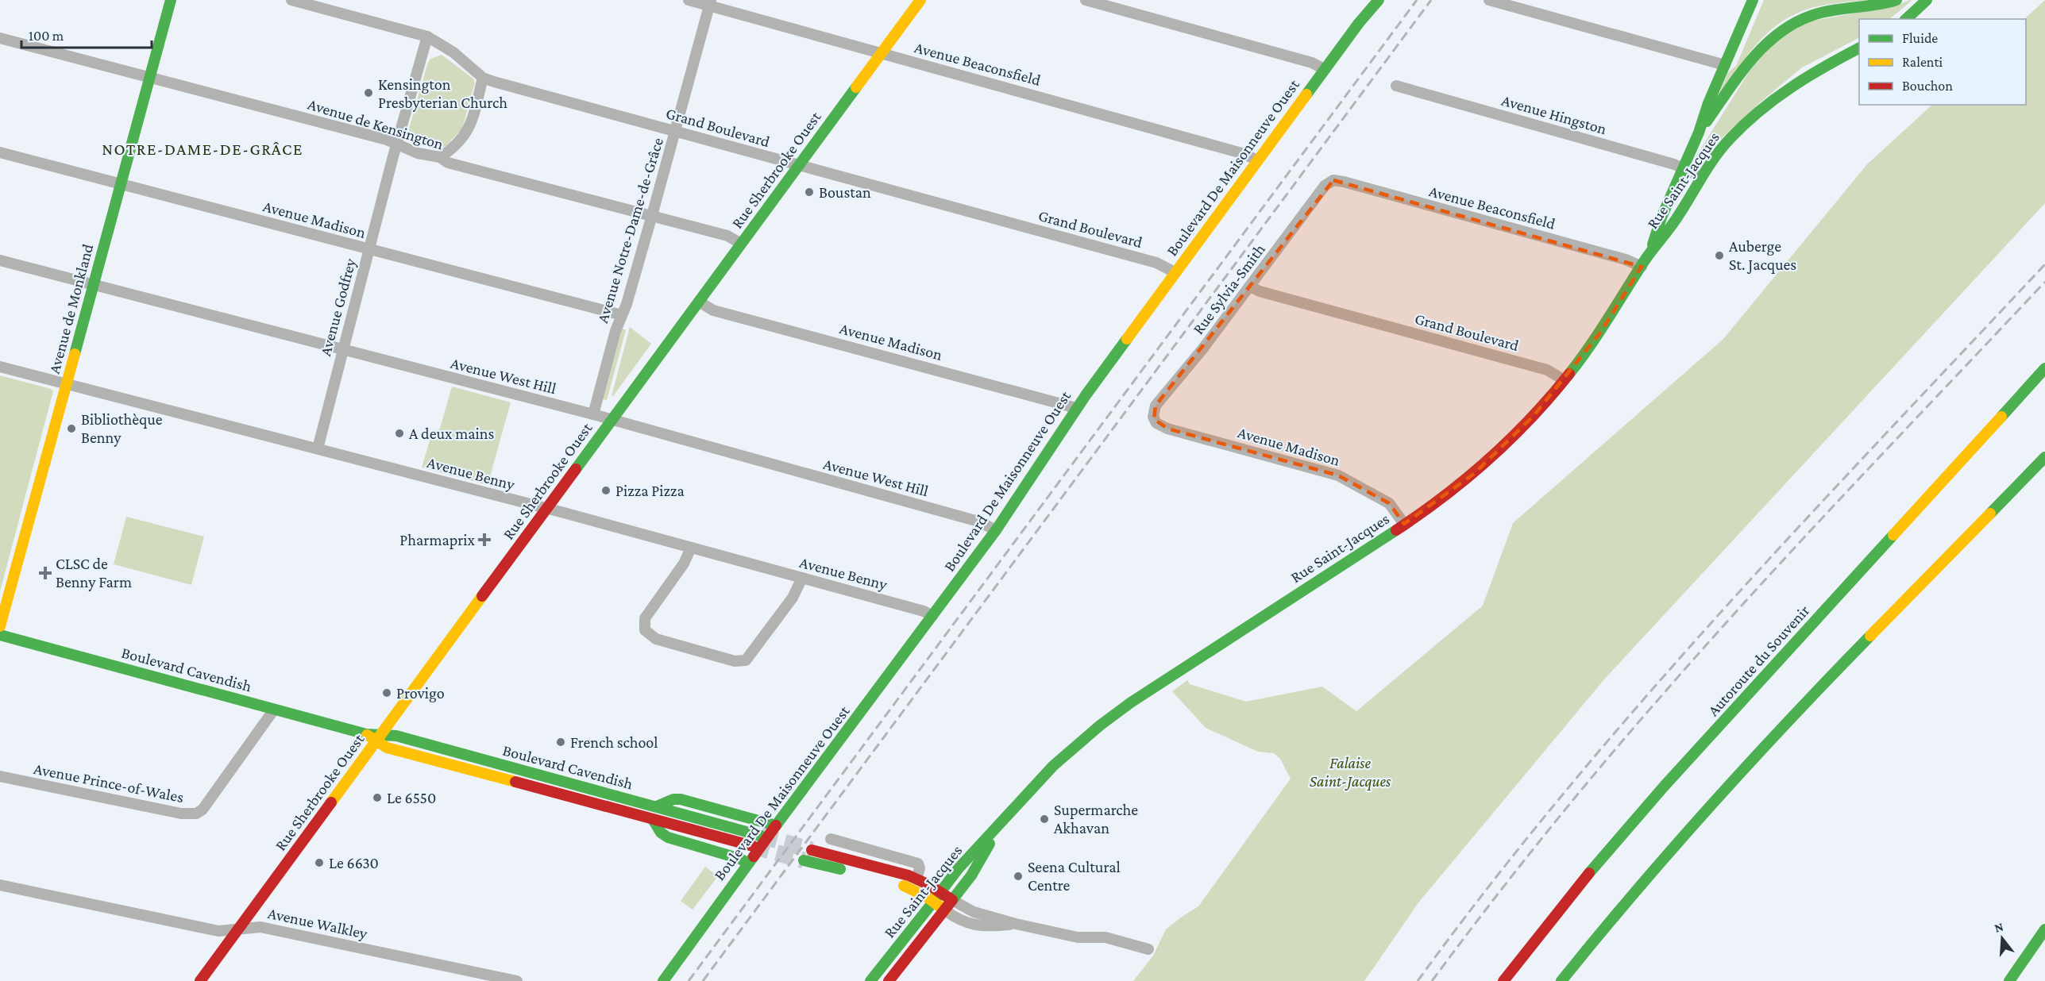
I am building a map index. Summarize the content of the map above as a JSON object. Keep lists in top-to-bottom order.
{
  "streets": {
    "main road": [
      "Boulevard De Maisonneuve Ouest",
      "Rue Sherbrooke Ouest",
      "Rue Saint-Jacques",
      "Avenue de Monkland",
      "Autoroute du Souvenir",
      "Boulevard Cavendish"
    ],
    "street": [
      "Avenue Beaconsfield",
      "Avenue Hingston",
      "Avenue de Kensington",
      "Grand Boulevard",
      "Avenue Madison",
      "Avenue Notre-Dame-de-Grâce",
      "Rue Sylvia-Smith",
      "Avenue Godfrey",
      "Avenue West Hill",
      "Avenue Benny",
      "Avenue Prince-of-Wales",
      "Avenue Walkley"
    ]
  },
  "crossings": [
    ["Avenue Beaconsfield", "Boulevard De Maisonneuve Ouest"],
    ["Avenue Beaconsfield", "Rue Sherbrooke Ouest"],
    ["Avenue Beaconsfield", "Rue Saint-Jacques"],
    ["Avenue Beaconsfield", "Avenue Notre-Dame-de-Grâce"],
    ["Avenue Beaconsfield", "Rue Sylvia-Smith"],
    ["Avenue Hingston", "Rue Saint-Jacques"],
    ["Avenue de Kensington", "Rue Sherbrooke Ouest"],
    ["Avenue de Kensington", "Avenue Notre-Dame-de-Grâce"],
    ["Avenue de Kensington", "Avenue Godfrey"],
    ["Avenue de Kensington", "Avenue de Monkland"],
    ["Grand Boulevard", "Boulevard De Maisonneuve Ouest"],
    ["Grand Boulevard", "Rue Sherbrooke Ouest"],
    ["Grand Boulevard", "Rue Saint-Jacques"],
    ["Grand Boulevard", "Avenue Notre-Dame-de-Grâce"],
    ["Grand Boulevard", "Rue Sylvia-Smith"],
    ["Grand Boulevard", "Avenue Godfrey"],
    ["Boulevard De Maisonneuve Ouest", "Avenue Madison"],
    ["Boulevard De Maisonneuve Ouest", "Avenue West Hill"],
    ["Boulevard De Maisonneuve Ouest", "Avenue Benny"],
    ["Boulevard De Maisonneuve Ouest", "Boulevard Cavendish"],
    ["Rue Sherbrooke Ouest", "Avenue Madison"],
    ["Rue Sherbrooke Ouest", "Avenue West Hill"],
    ["Rue Sherbrooke Ouest", "Avenue Benny"],
    ["Rue Sherbrooke Ouest", "Boulevard Cavendish"],
    ["Rue Sherbrooke Ouest", "Avenue Walkley"],
    ["Rue Saint-Jacques", "Avenue Madison"],
    ["Avenue Madison", "Avenue Notre-Dame-de-Grâce"],
    ["Avenue Madison", "Rue Sylvia-Smith"],
    ["Avenue Madison", "Avenue Godfrey"],
    ["Avenue Madison", "Avenue de Monkland"],
    ["Avenue Notre-Dame-de-Grâce", "Avenue West Hill"],
    ["Avenue Godfrey", "Avenue West Hill"],
    ["Avenue Godfrey", "Avenue Benny"],
    ["Avenue de Monkland", "Avenue West Hill"],
    ["Avenue de Monkland", "Avenue Benny"],
    ["Boulevard Cavendish", "Avenue Prince-of-Wales"]
  ],
  "districts": ["NOTRE-DAME-DE-GRÂCE"],
  "parks": ["Falaise Saint-Jacques"],
  "places": {
    "other": [
      "Kensington Presbyterian Church",
      "Boustan",
      "Auberge St. Jacques",
      "Bibliothèque Benny",
      "A deux mains",
      "Pizza Pizza",
      "Provigo",
      "French school",
      "Le 6550",
      "Supermarche Akhavan",
      "Le 6630",
      "Seena Cultural Centre"
    ],
    "health": ["Pharmaprix", "CLSC de Benny Farm"]
  },
  "legend": ["Fluide", "Ralenti", "Bouchon"],
  "scale_bar": "100 m",
  "north": "top"
}
